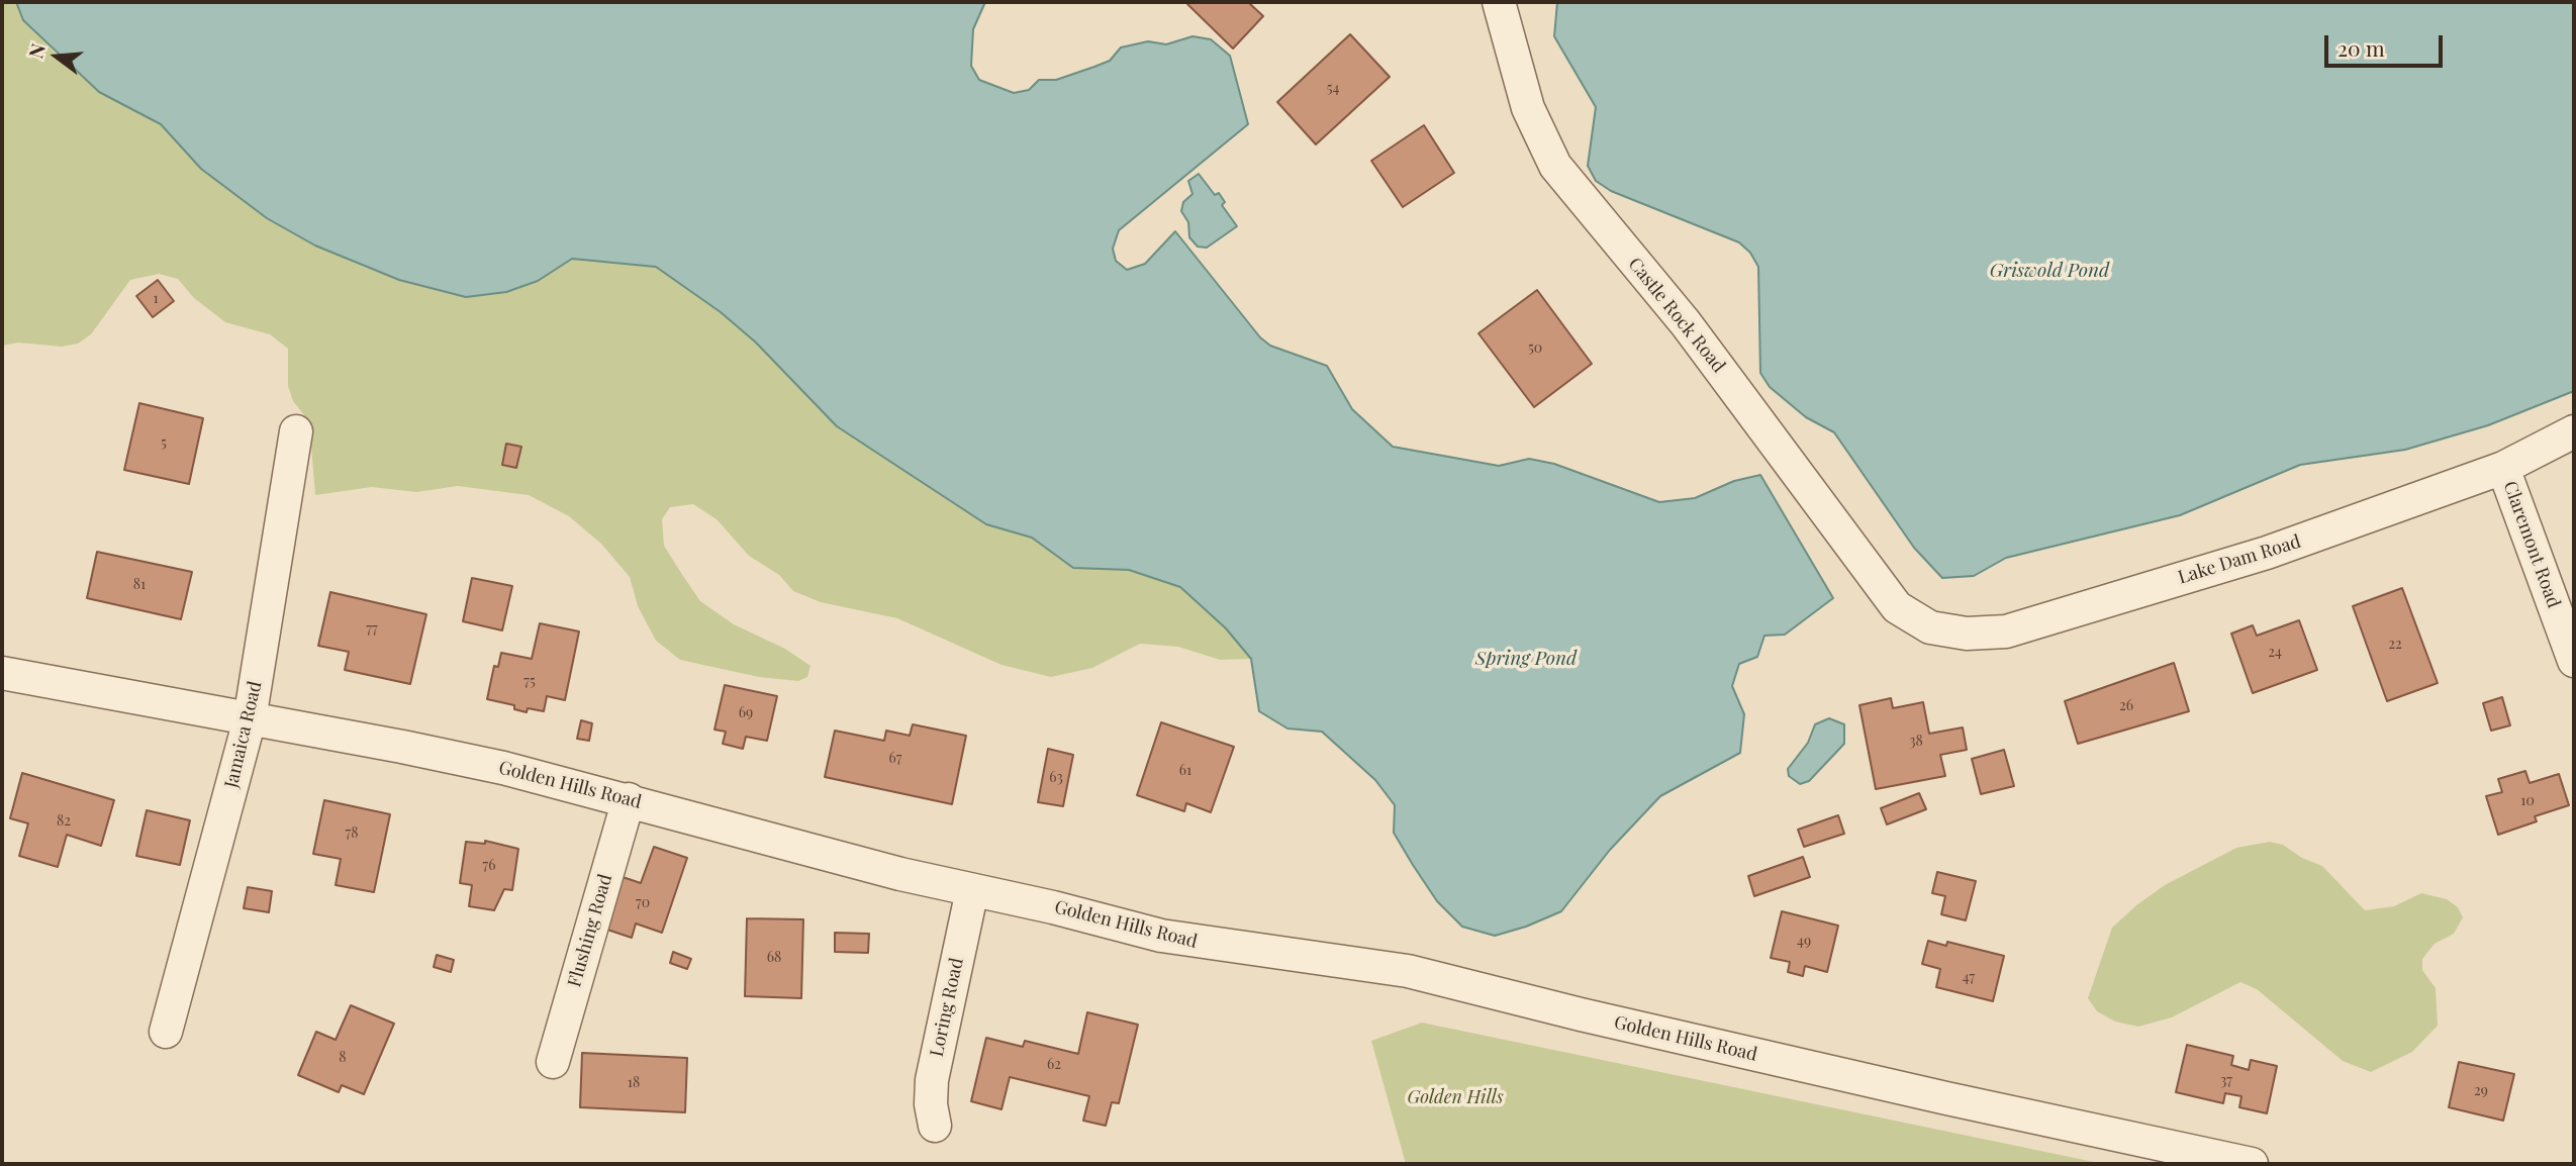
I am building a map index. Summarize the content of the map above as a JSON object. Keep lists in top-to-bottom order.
{
  "streets": {
    "street": [
      "Castle Rock Road",
      "Claremont Road",
      "Lake Dam Road",
      "Jamaica Road",
      "Golden Hills Road",
      "Flushing Road",
      "Loring Road"
    ]
  },
  "crossings": [
    ["Castle Rock Road", "Lake Dam Road"],
    ["Claremont Road", "Lake Dam Road"],
    ["Jamaica Road", "Golden Hills Road"],
    ["Golden Hills Road", "Flushing Road"],
    ["Golden Hills Road", "Loring Road"]
  ],
  "water": ["Griswold Pond", "Spring Pond"],
  "parks": ["Golden Hills"],
  "house_numbers": [
    "54",
    "1",
    "50",
    "5",
    "81",
    "77",
    "22",
    "24",
    "75",
    "26",
    "69",
    "38",
    "67",
    "61",
    "63",
    "10",
    "82",
    "78",
    "76",
    "70",
    "49",
    "68",
    "47",
    "8",
    "62",
    "37",
    "18",
    "29"
  ],
  "scale_bar": "20 m",
  "north": "left"
}
